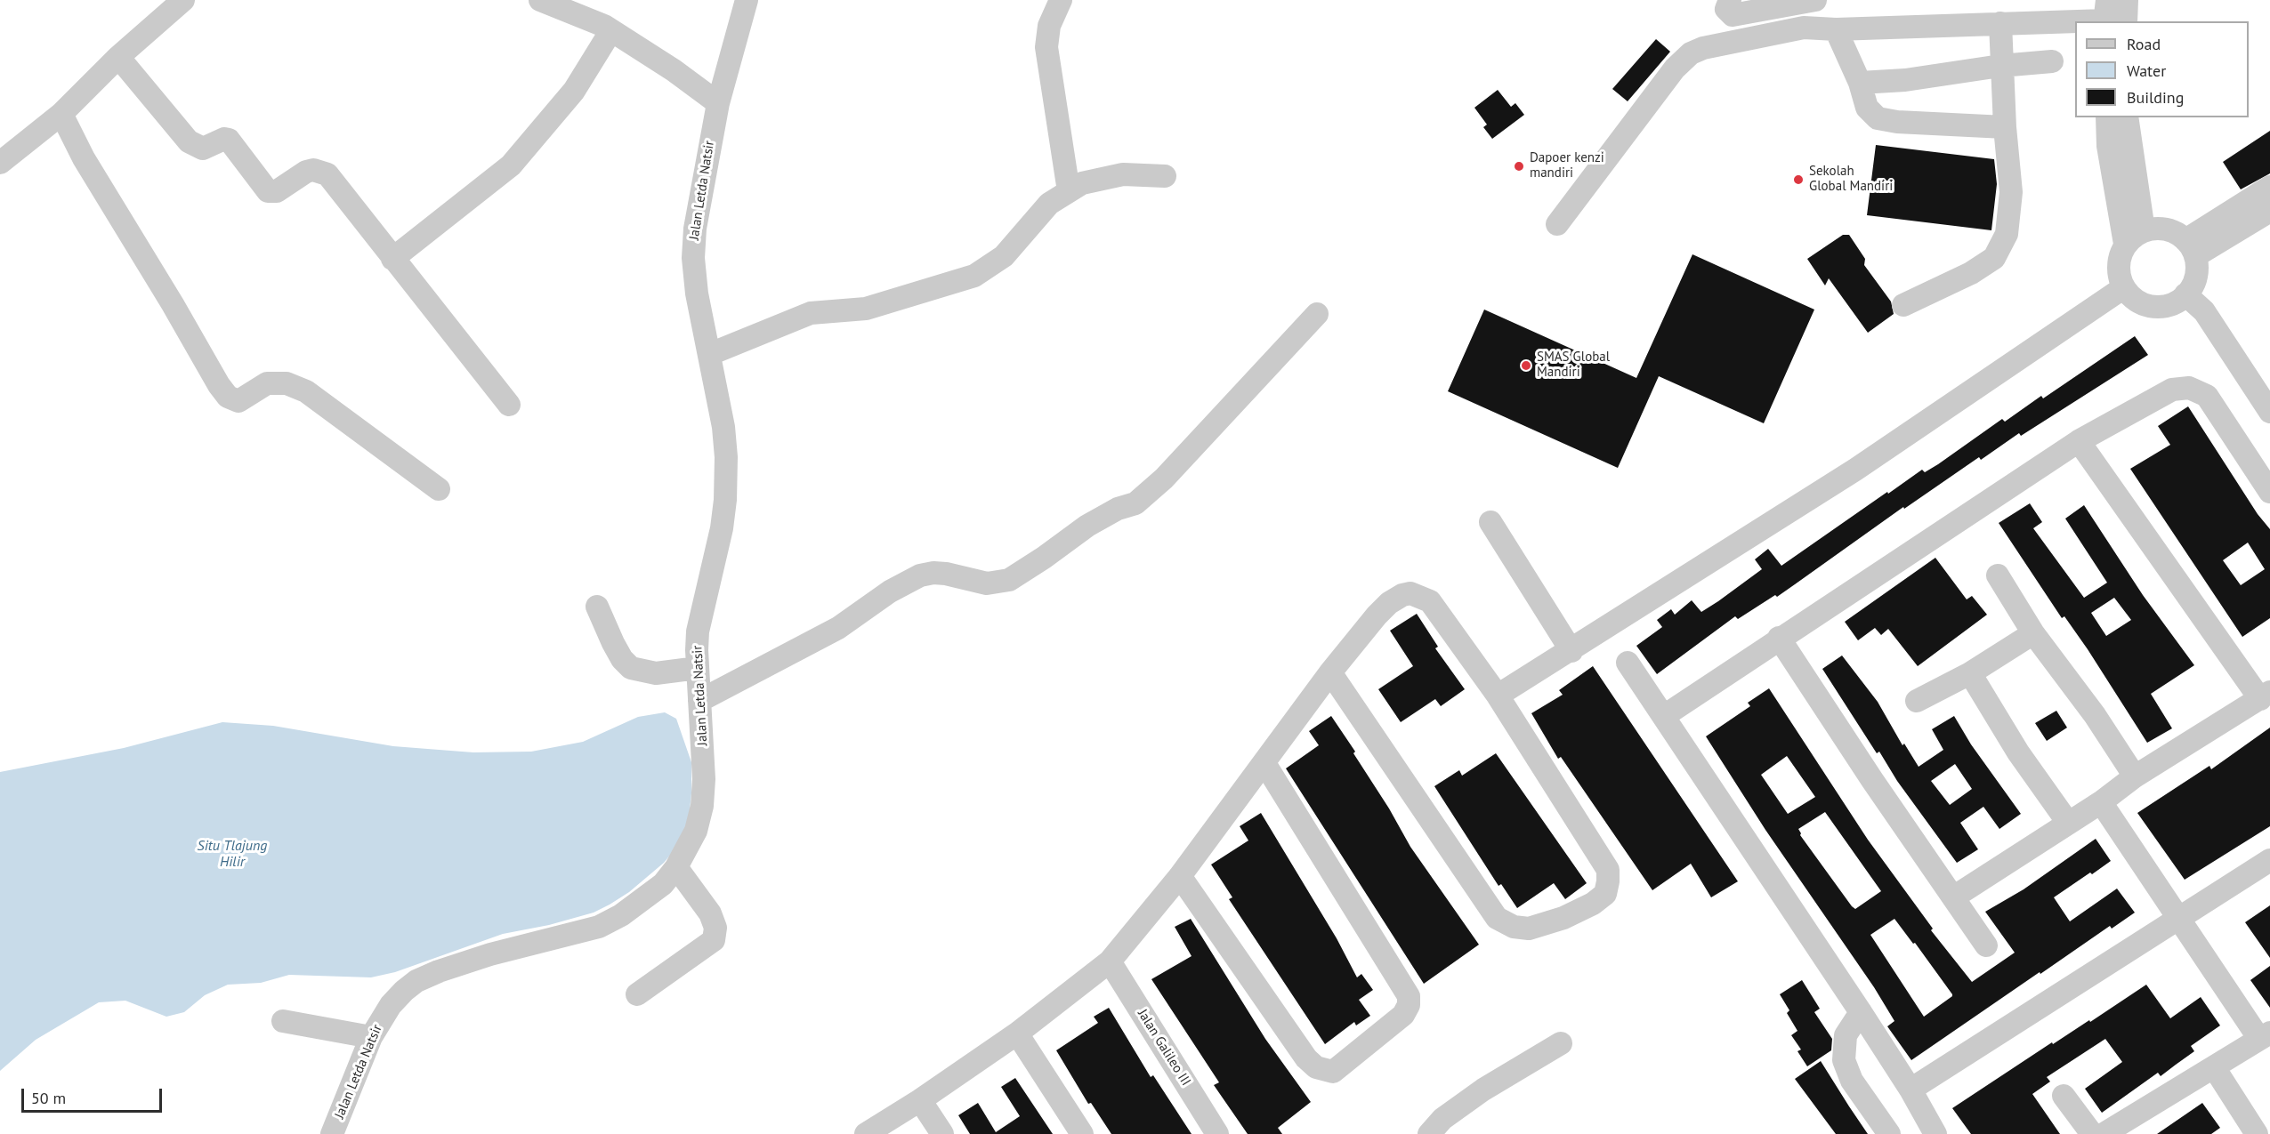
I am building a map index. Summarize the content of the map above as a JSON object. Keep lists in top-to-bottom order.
{
  "streets": {
    "street": ["Jalan Letda Natsir", "Jalan Galileo III"]
  },
  "water": ["Situ Tlajung Hilir"],
  "places": ["Dapoer kenzi mandiri", "Sekolah Global Mandiri", "SMAS Global Mandiri"],
  "legend": ["Road", "Water", "Building"],
  "scale_bar": "50 m"
}
